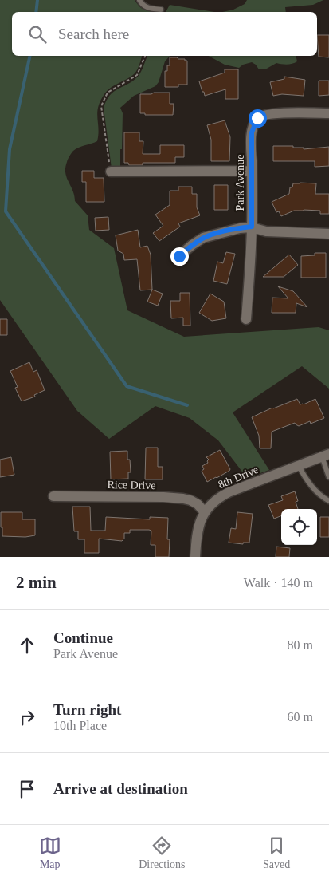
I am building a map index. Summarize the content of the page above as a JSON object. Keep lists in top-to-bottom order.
{
  "streets": {
    "street": ["Park Avenue", "8th Drive", "Rice Drive"]
  },
  "crossings": [
    ["8th Drive", "Rice Drive"]
  ],
  "page": {
    "search": "Search here",
    "heading": ["2 min", "Walk · 140 m"],
    "list": [
      ["Continue", "Park Avenue", "80 m"],
      ["Turn right", "10th Place", "60 m"],
      "Arrive at destination"
    ],
    "nav": ["Map", "Directions", "Saved"]
  }
}
